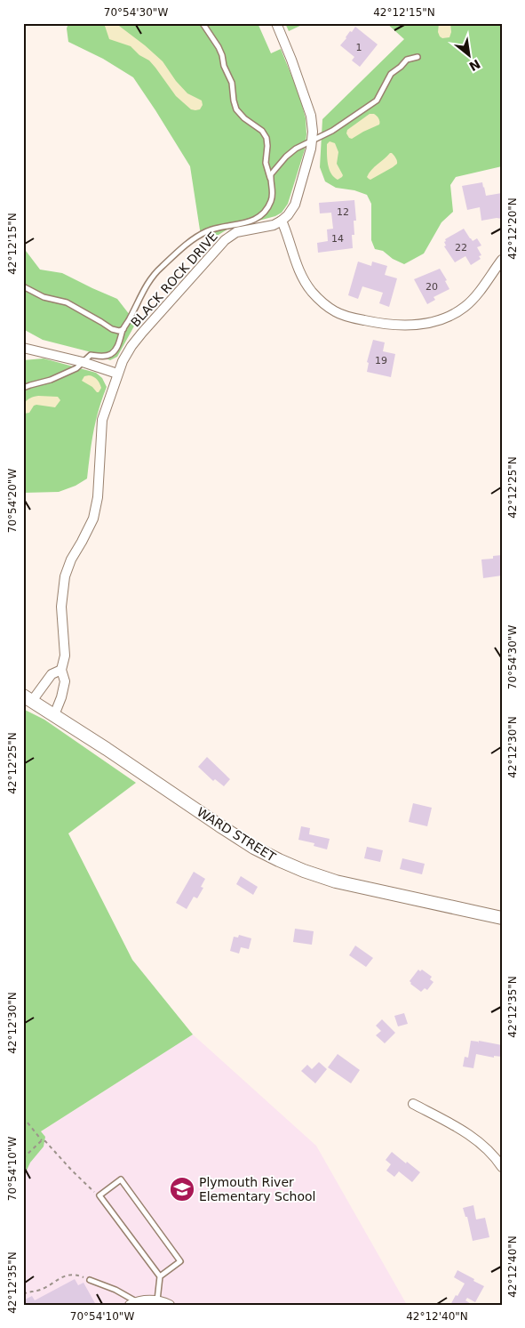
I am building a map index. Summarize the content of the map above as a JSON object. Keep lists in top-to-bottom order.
{
  "streets": {
    "street": ["BLACK ROCK DRIVE", "WARD STREET"]
  },
  "crossings": [
    ["BLACK ROCK DRIVE", "WARD STREET"]
  ],
  "places": {
    "school or university": ["Plymouth River Elementary School"]
  },
  "house_numbers": [
    "1",
    "12",
    "14",
    "22",
    "20",
    "19"
  ],
  "north": "bottom right",
  "coordinates": [
    "70°54'30\"W",
    "42°12'15\"N",
    "42°12'20\"N",
    "42°12'25\"N",
    "70°54'20\"W",
    "42°12'30\"N",
    "42°12'35\"N",
    "70°54'10\"W",
    "42°12'40\"N"
  ]
}
